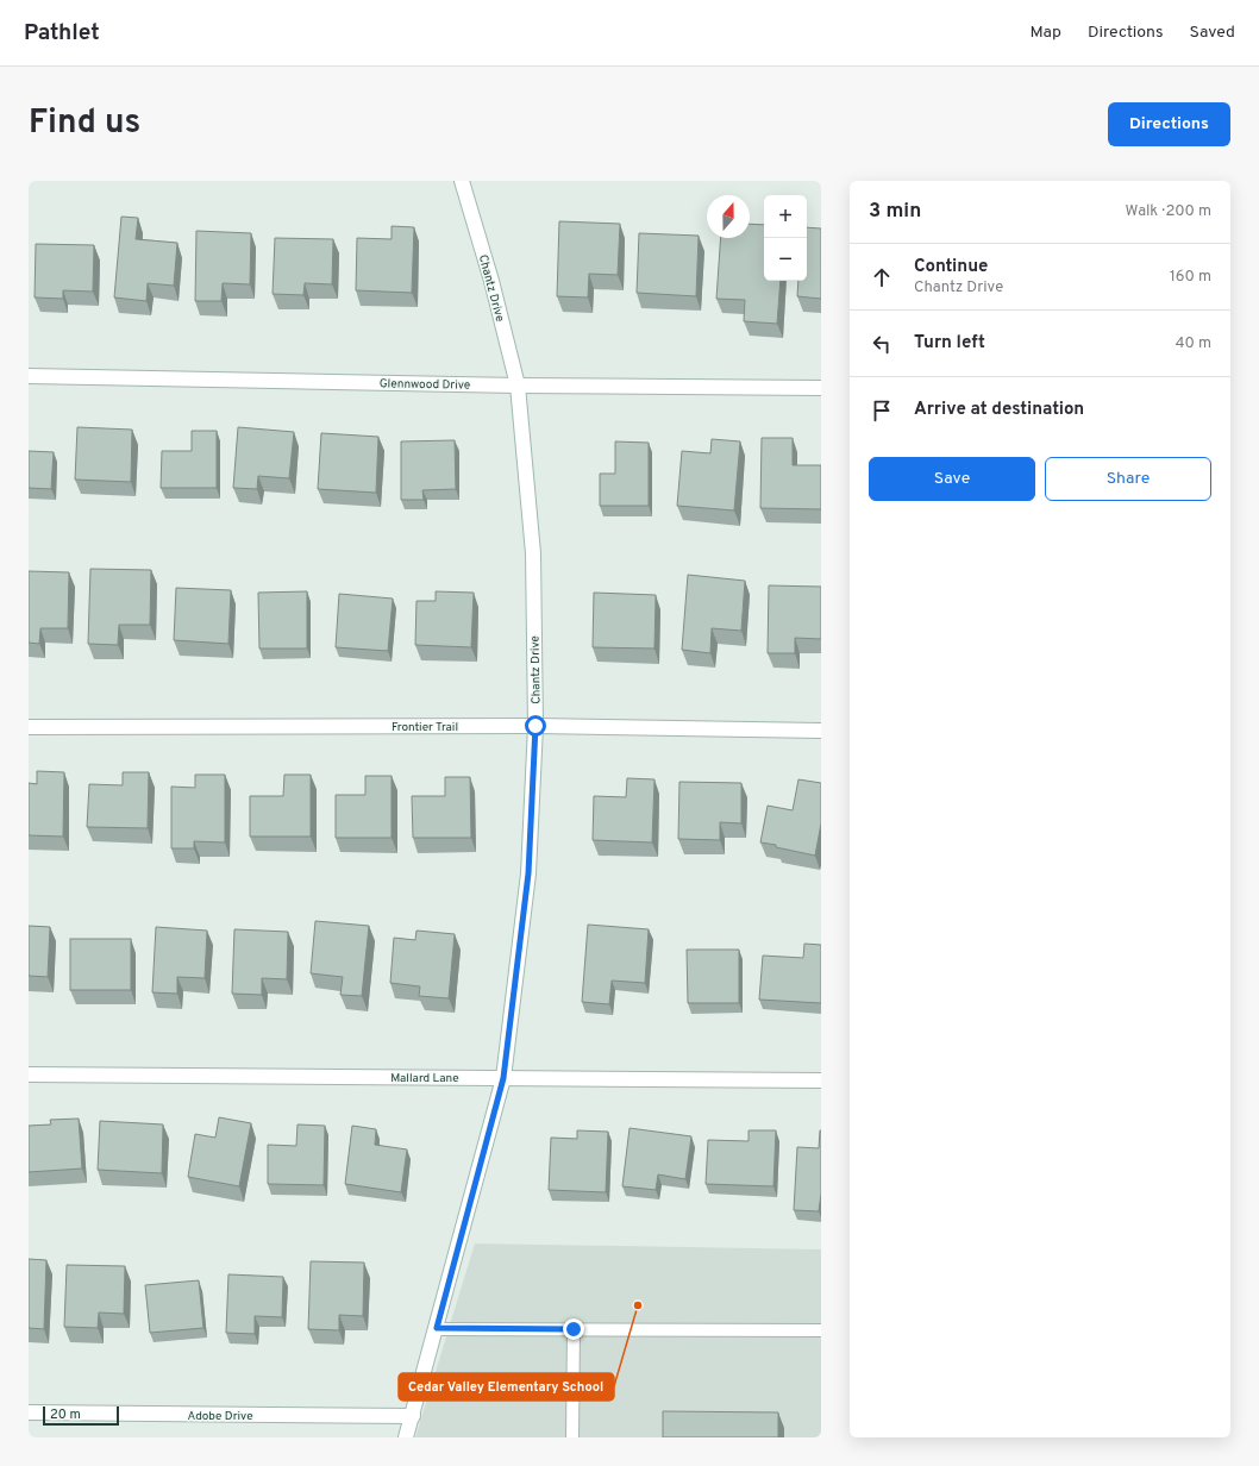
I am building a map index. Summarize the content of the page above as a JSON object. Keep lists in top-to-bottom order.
{
  "streets": {
    "street": [
      "Chantz Drive",
      "Glennwood Drive",
      "Frontier Trail",
      "Mallard Lane",
      "Adobe Drive"
    ]
  },
  "crossings": [
    ["Chantz Drive", "Glennwood Drive"],
    ["Chantz Drive", "Frontier Trail"],
    ["Chantz Drive", "Mallard Lane"],
    ["Chantz Drive", "Adobe Drive"]
  ],
  "places": ["Cedar Valley Elementary School"],
  "scale_bar": "20 m",
  "north": "top",
  "page": {
    "header": "Pathlet",
    "nav": ["Map", "Directions", "Saved"],
    "title": "Find us",
    "buttons": [
      "Directions",
      ["Save", "Share"]
    ],
    "heading": ["3 min", "Walk · 200 m"],
    "map_buttons": ["+", "−"],
    "list": [
      ["Continue", "Chantz Drive", "160 m"],
      ["Turn left", "40 m"],
      "Arrive at destination"
    ],
    "scale": "20 m"
  }
}
